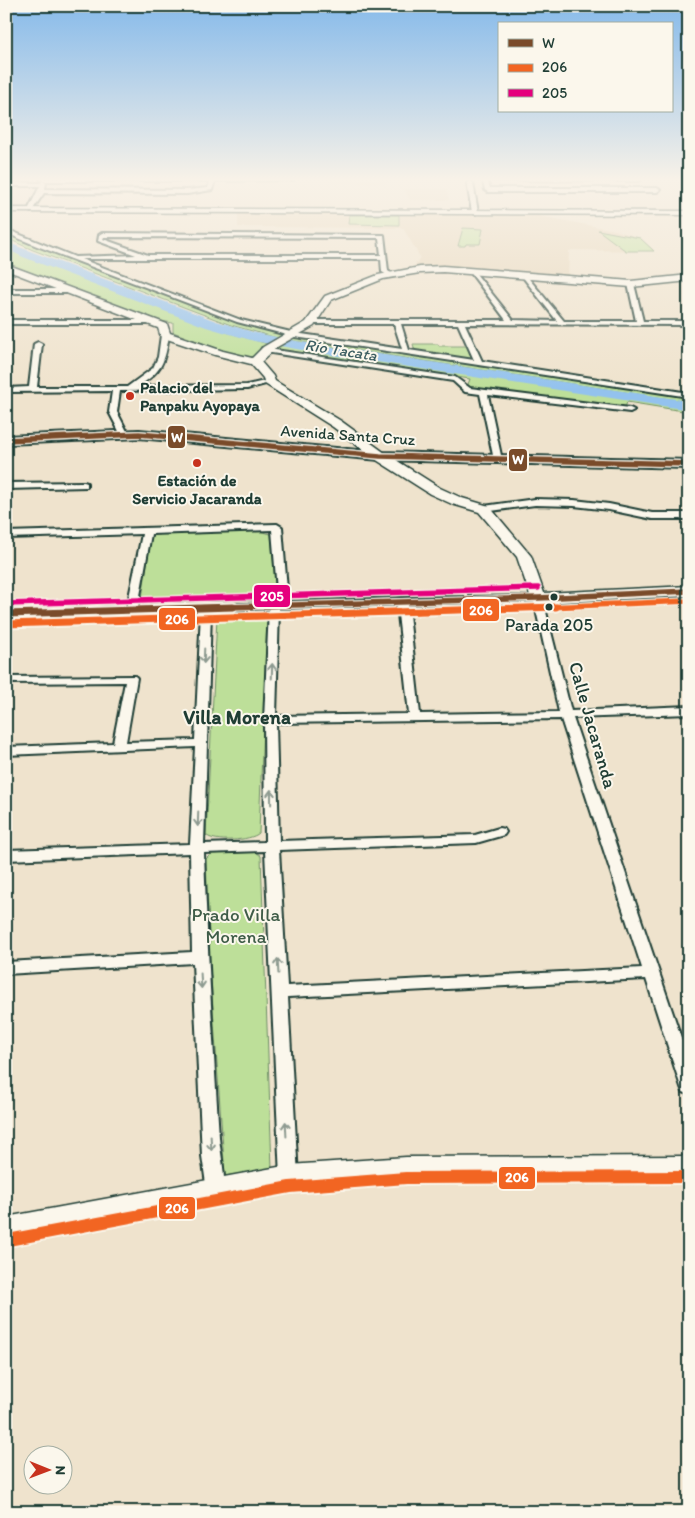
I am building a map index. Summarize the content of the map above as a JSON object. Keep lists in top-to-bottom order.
{
  "streets": {
    "main road": ["Avenida Santa Cruz"],
    "street": ["Calle Jacaranda"]
  },
  "districts": ["Villa Morena"],
  "water": ["Río Tacata"],
  "parks": ["Prado Villa Morena"],
  "places": ["Palacio del Panpaku Ayopaya", "Estación de Servicio Jacaranda", "Parada 205"],
  "lines": ["transit line W", "transit line 205", "transit line 206"],
  "legend": ["W", "206", "205"],
  "north": "right"
}
